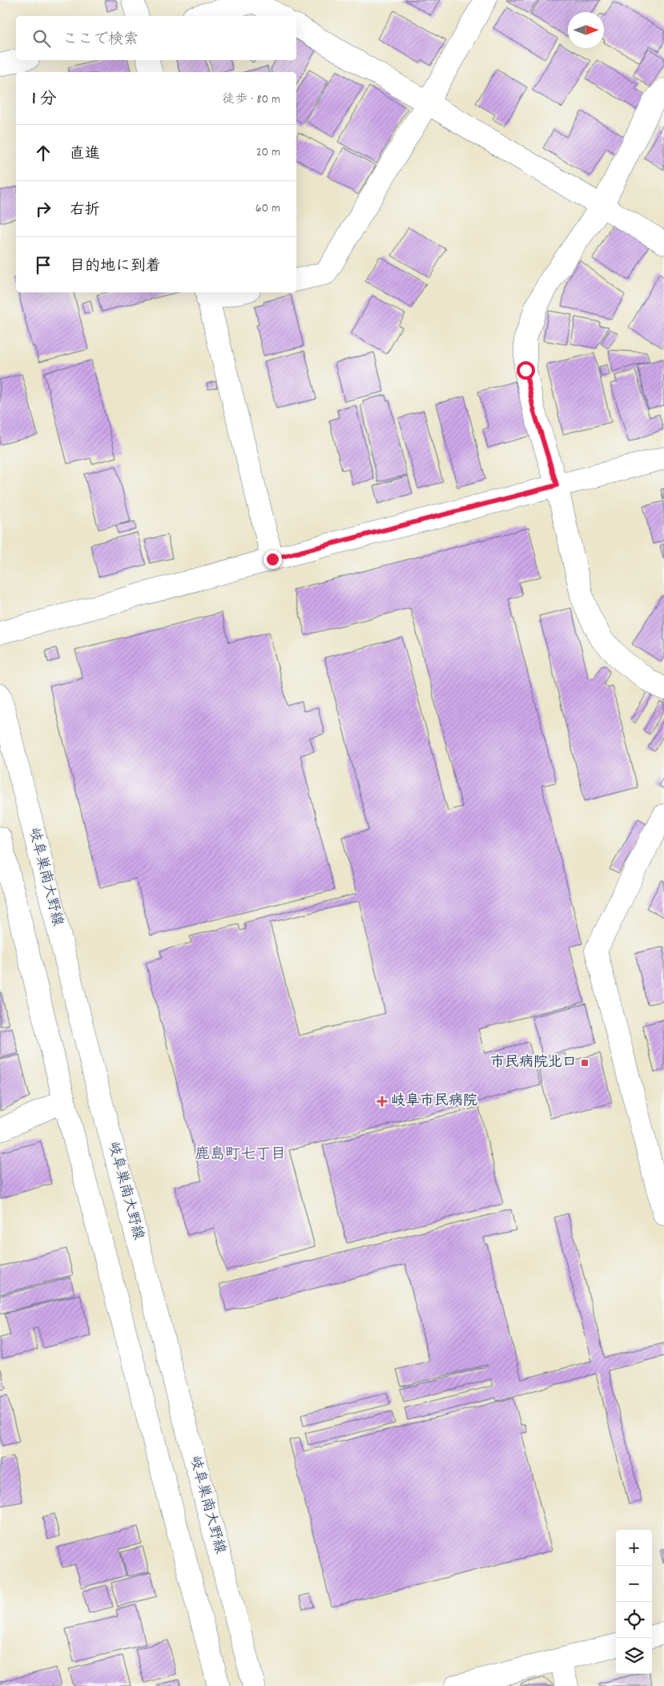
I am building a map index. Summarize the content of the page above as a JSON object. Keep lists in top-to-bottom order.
{
  "streets": {
    "street": ["岐阜巣南大野線"]
  },
  "districts": ["鹿島町七丁目"],
  "places": {
    "transit": ["市民病院北口"],
    "health": ["岐阜市民病院"]
  },
  "north": "right",
  "page": {
    "search": "ここで検索",
    "heading": ["1 分", "徒歩 · 80 m"],
    "list": [
      ["直進", "20 m"],
      ["右折", "60 m"],
      "目的地に到着"
    ],
    "map_buttons": ["+", "−"]
  }
}
